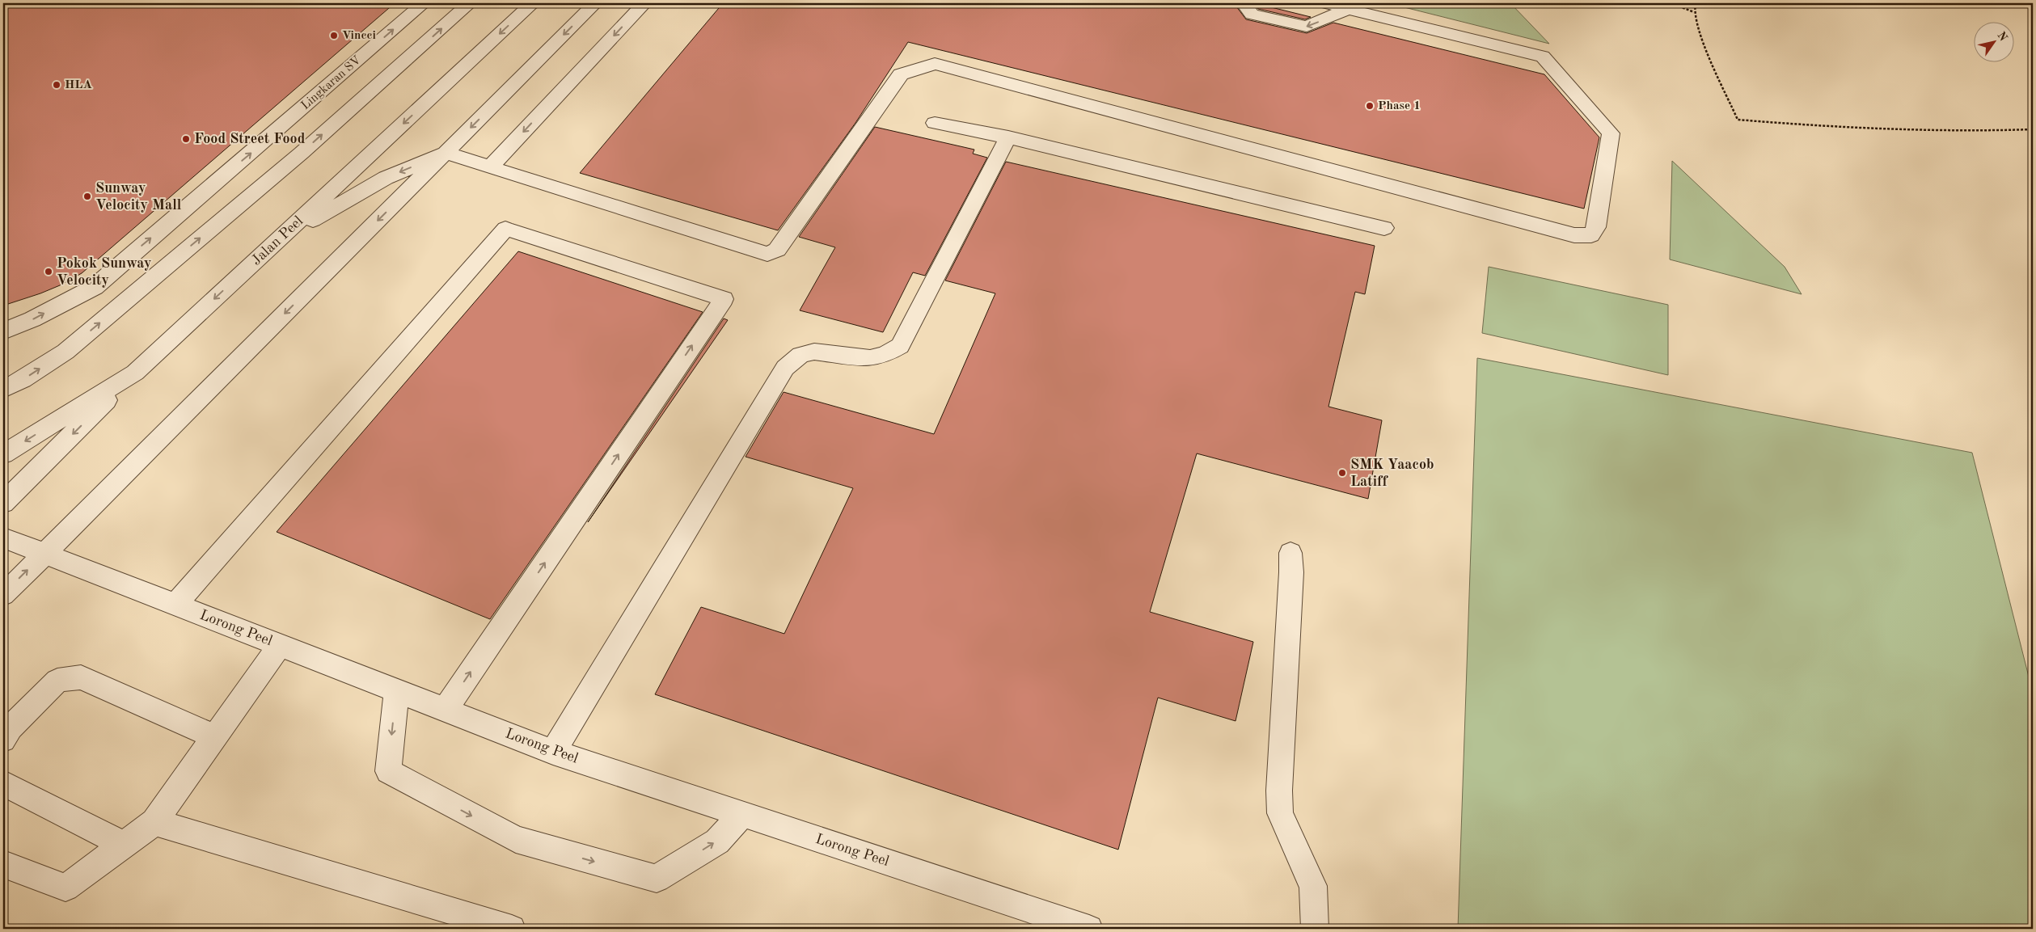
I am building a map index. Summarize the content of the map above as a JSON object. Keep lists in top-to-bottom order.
{
  "streets": {
    "street": ["Lingkaran SV", "Jalan Peel", "Lorong Peel"]
  },
  "places": [
    "Vincci",
    "HLA",
    "Phase 1",
    "Food Street Food",
    "Sunway Velocity Mall",
    "Pokok Sunway Velocity",
    "SMK Yaacob Latiff"
  ],
  "north": "top right"
}
